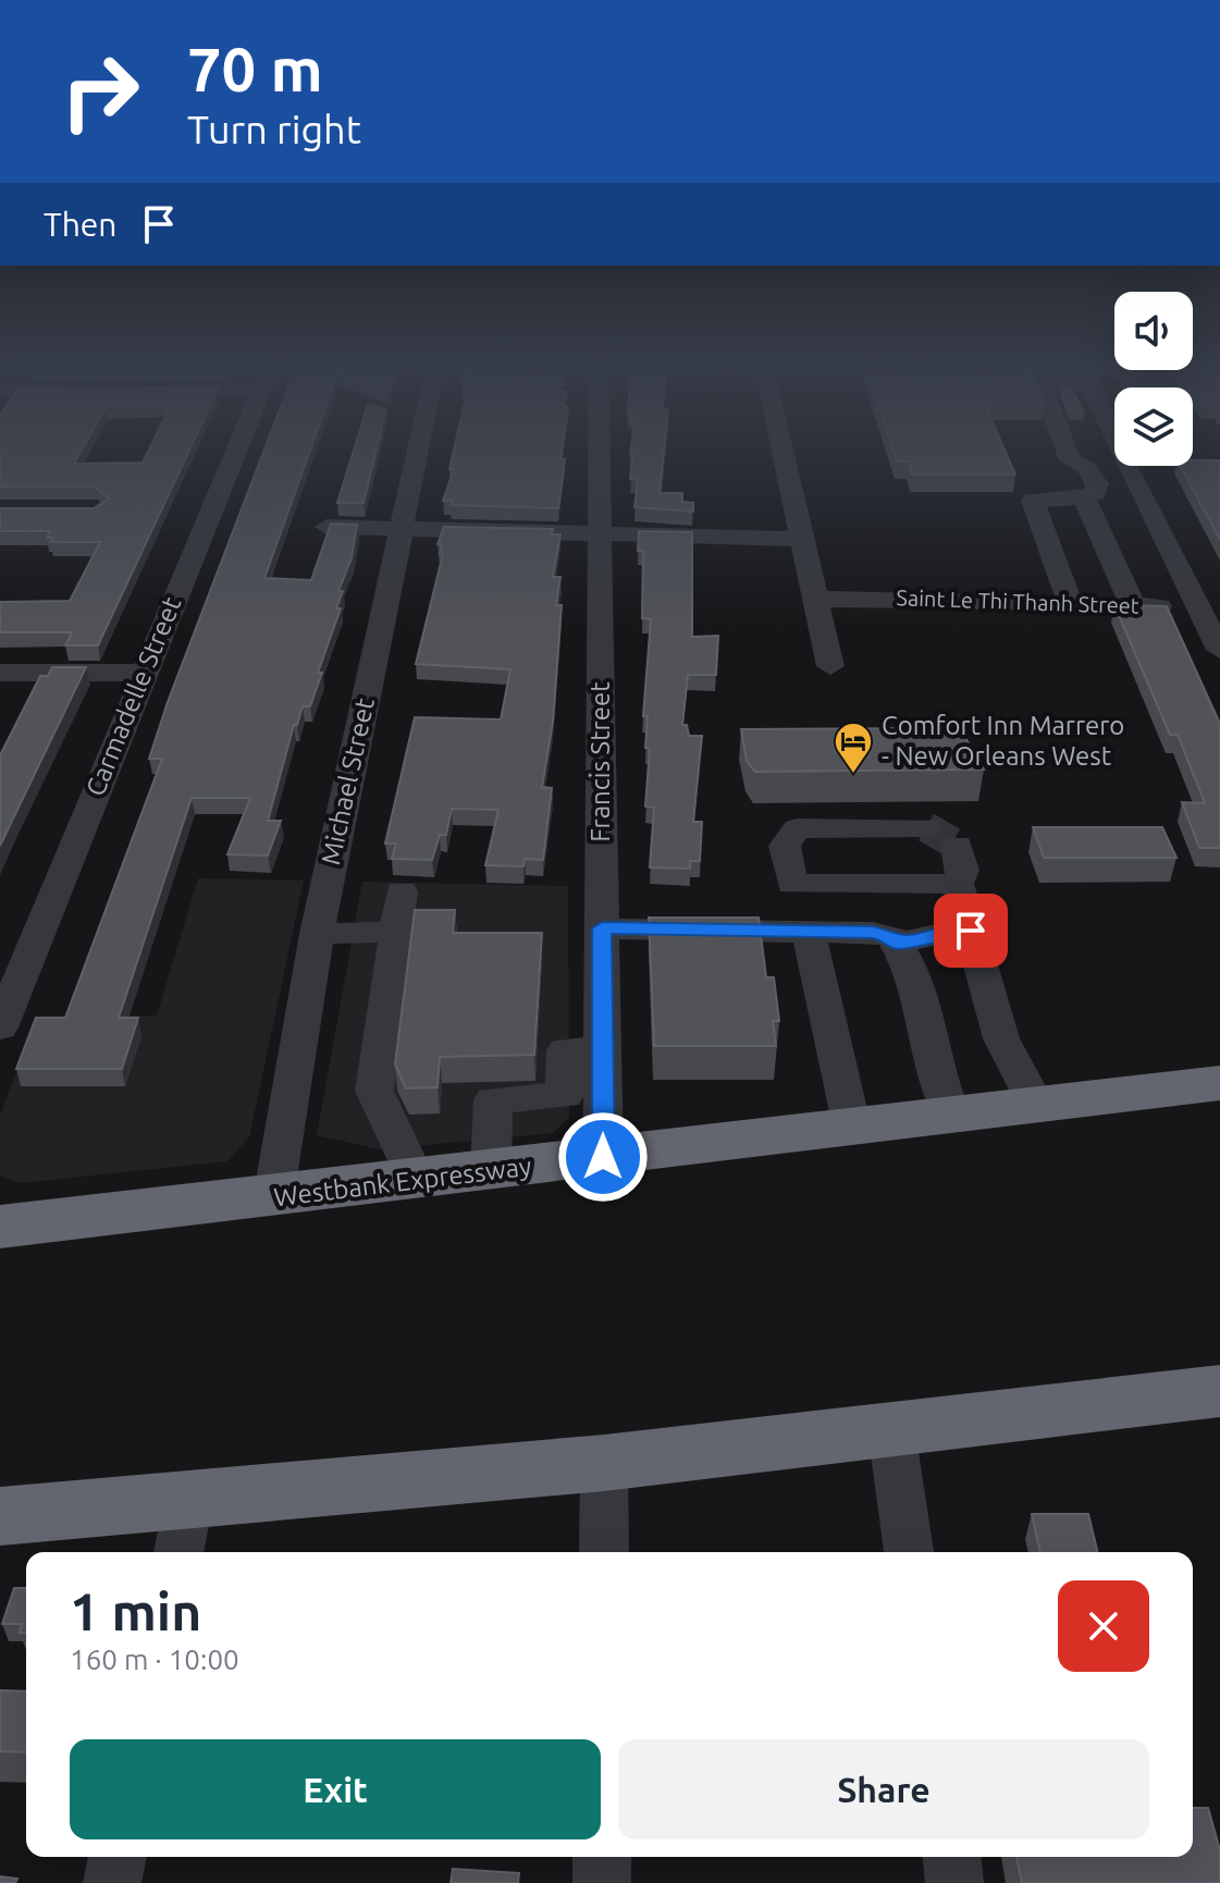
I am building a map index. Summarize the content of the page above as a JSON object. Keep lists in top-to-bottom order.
{
  "streets": {
    "highway": ["Westbank Expressway"],
    "street": [
      "Saint Le Thi Thanh Street",
      "Carmadelle Street",
      "Francis Street",
      "Michael Street"
    ]
  },
  "crossings": [
    ["Francis Street", "Westbank Expressway"],
    ["Michael Street", "Westbank Expressway"]
  ],
  "places": {
    "hotel": ["Comfort Inn Marrero - New Orleans West"]
  },
  "page": {
    "turn": ["70 m", "Turn right"],
    "then": "Then",
    "heading": ["1 min", "160 m · 10:00"],
    "buttons": ["Exit", "Share"]
  }
}
